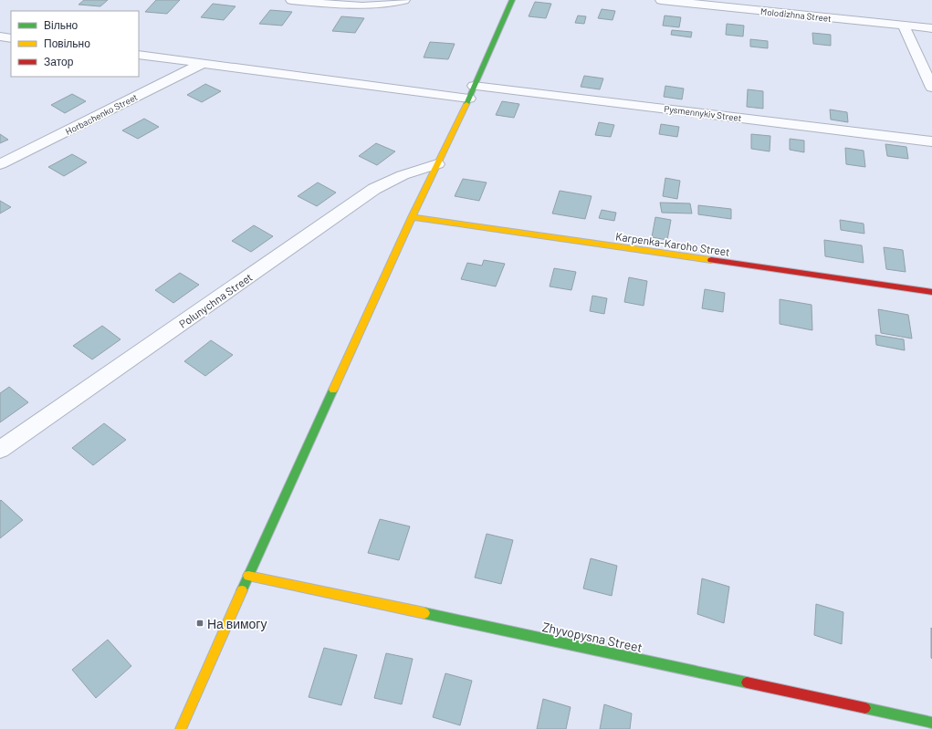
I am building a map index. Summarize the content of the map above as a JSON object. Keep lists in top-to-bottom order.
{
  "streets": {
    "street": [
      "Molodizhna Street",
      "Pysmennykiv Street",
      "Horbachenko Street",
      "Karpenka-Karoho Street",
      "Polunychna Street",
      "Zhyvopysna Street"
    ]
  },
  "places": {
    "transit": ["На вимогу"]
  },
  "legend": ["Вільно", "Повільно", "Затор"]
}
